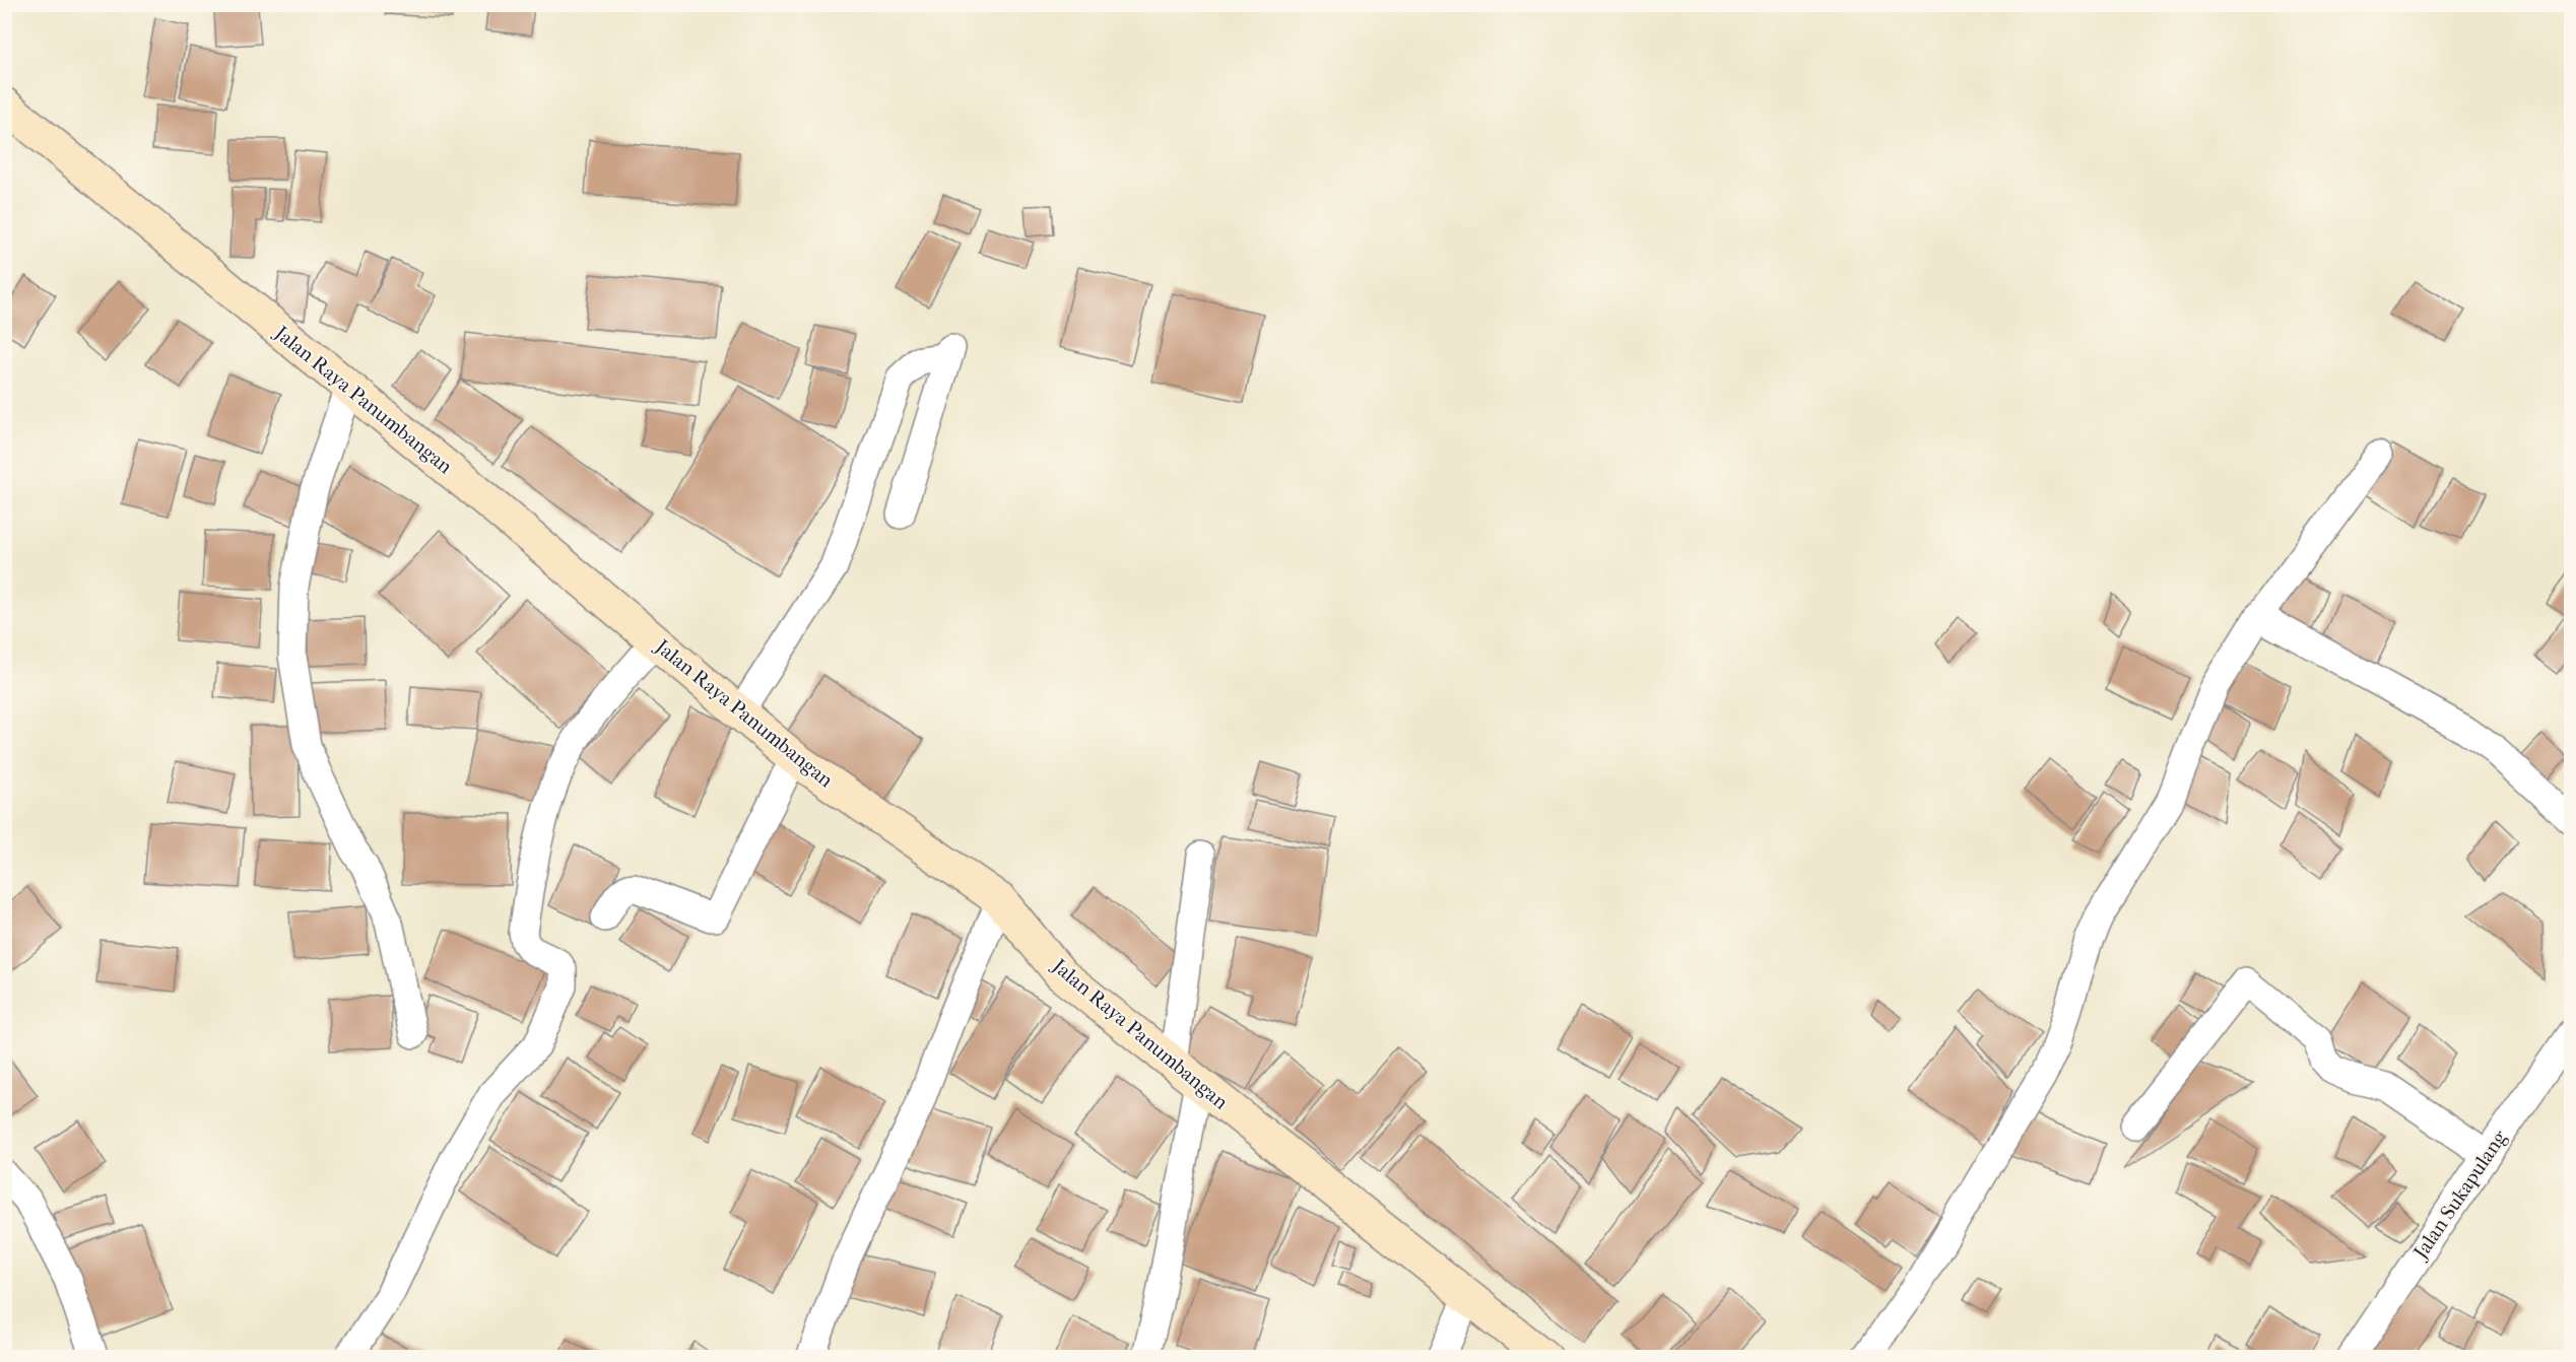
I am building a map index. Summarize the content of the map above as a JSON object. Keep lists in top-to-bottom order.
{
  "streets": {
    "main road": ["Jalan Raya Panumbangan"],
    "street": ["Jalan Sukapulang"]
  }
}
